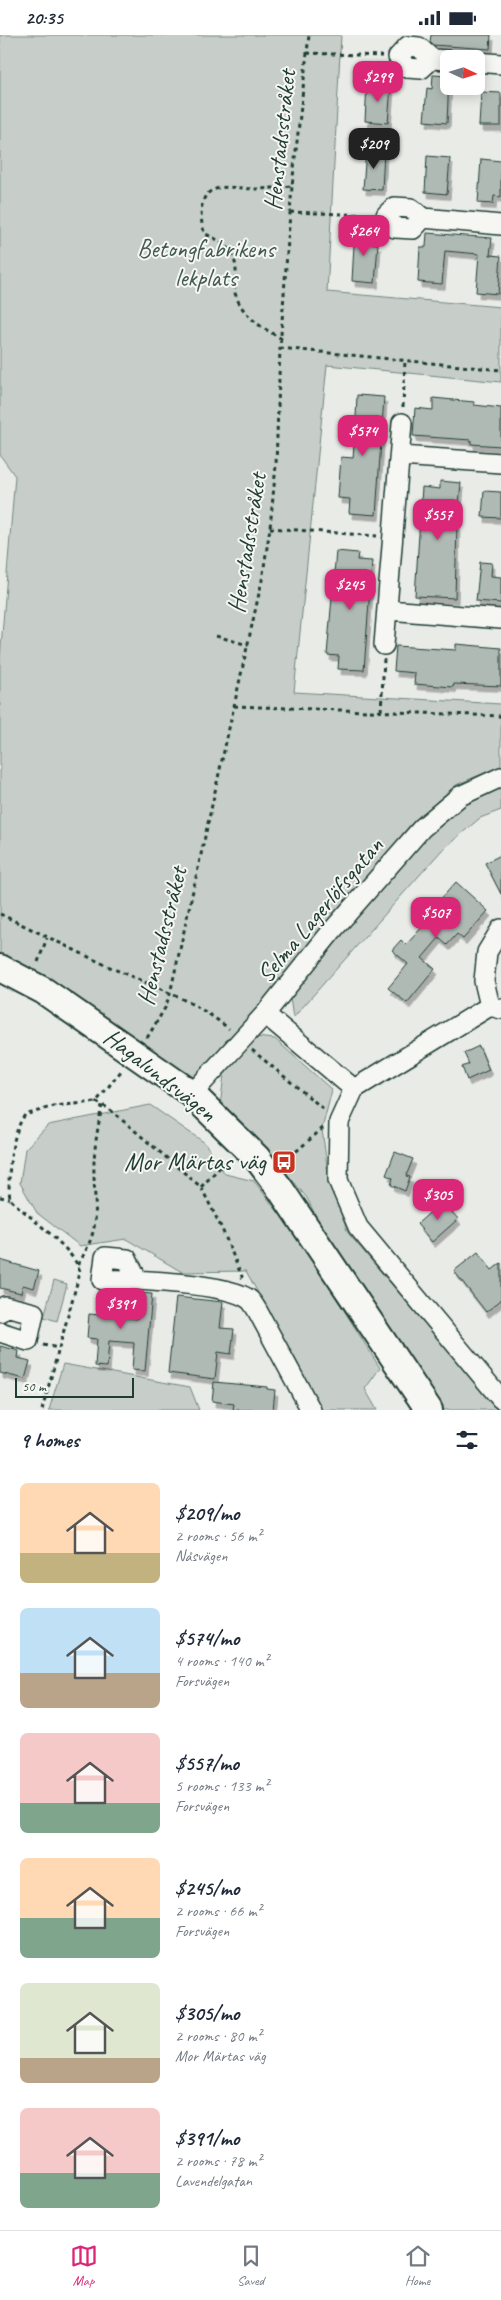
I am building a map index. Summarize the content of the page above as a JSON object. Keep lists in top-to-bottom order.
{
  "streets": {
    "street": ["Selma Lagerlöfsgatan", "Hagalundsvägen"],
    "path": ["Henstadsstråket"]
  },
  "crossings": [
    ["Selma Lagerlöfsgatan", "Hagalundsvägen"]
  ],
  "parks": ["Betongfabrikens lekplats"],
  "places": {
    "bus stop": ["Mor Märtas väg"]
  },
  "scale_bar": "50 m",
  "north": "right",
  "page": {
    "status": "20:35",
    "price": [
      "$299",
      "$209",
      "$264",
      "$574",
      "$557",
      "$245",
      "$507",
      "$305",
      "$391"
    ],
    "scale": "50 m",
    "heading": "9 homes",
    "list": [
      {
        "name": "$209/mo",
        "note": "2 rooms · 56 m² · Nåsvägen"
      },
      {
        "name": "$574/mo",
        "note": "4 rooms · 140 m² · Forsvägen"
      },
      {
        "name": "$557/mo",
        "note": "5 rooms · 133 m² · Forsvägen"
      },
      {
        "name": "$245/mo",
        "note": "2 rooms · 66 m² · Forsvägen"
      },
      {
        "name": "$305/mo",
        "note": "2 rooms · 80 m² · Mor Märtas väg"
      },
      {
        "name": "$391/mo",
        "note": "2 rooms · 78 m² · Lavendelgatan"
      }
    ],
    "tabs": ["Map", "Saved", "Home"]
  }
}
